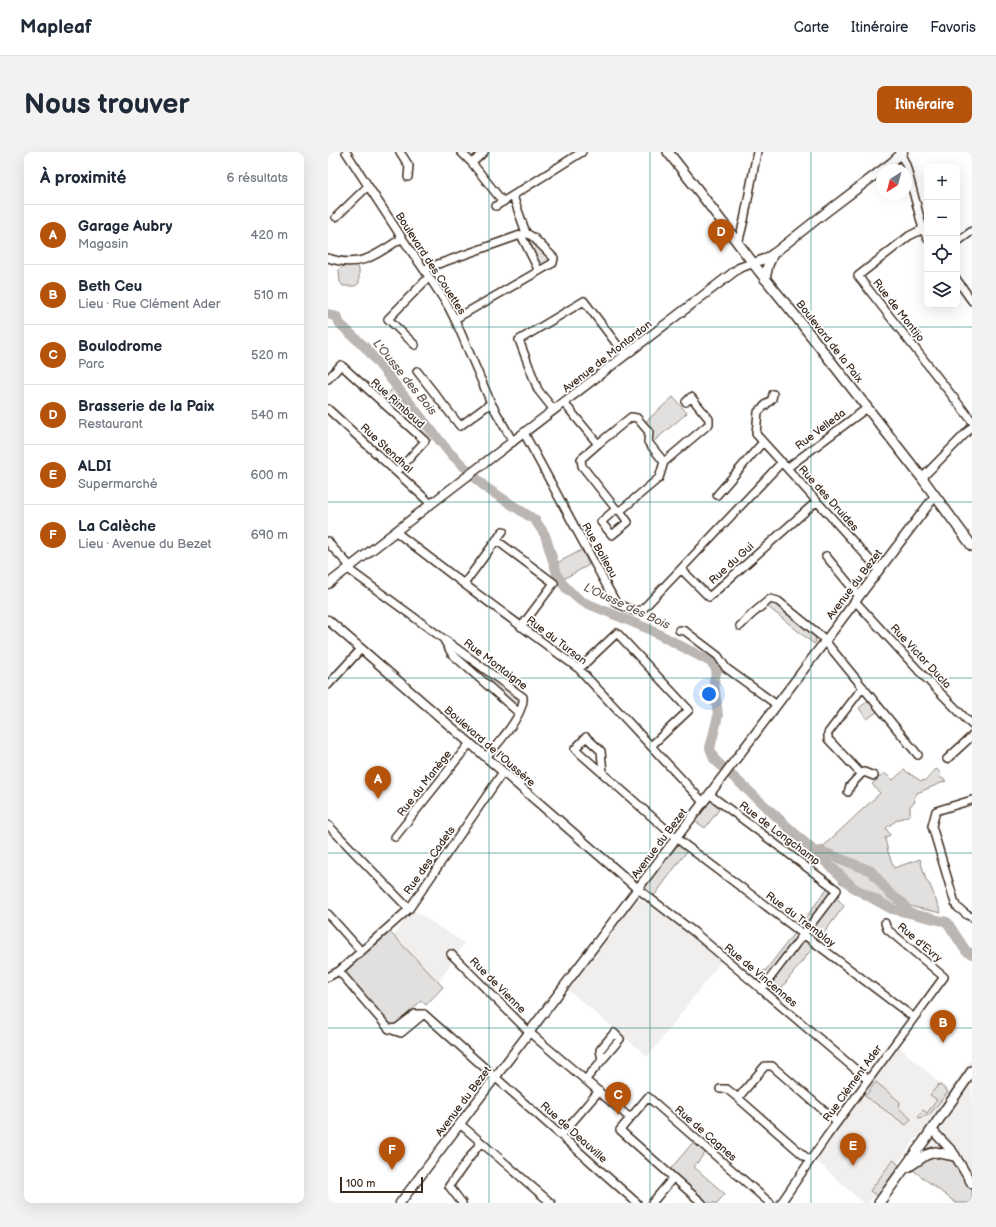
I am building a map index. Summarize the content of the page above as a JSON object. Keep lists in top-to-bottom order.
{
  "streets": {
    "main road": ["Boulevard de la Paix"],
    "street": [
      "Boulevard des Couettes",
      "Rue de Montijo",
      "Avenue de Montardon",
      "Rue Rimbaud",
      "Rue Velleda",
      "Rue Stendhal",
      "Rue des Druides",
      "Rue Boileau",
      "Rue du Gui",
      "Avenue du Bezet",
      "Rue du Tursan",
      "Rue Victor Ducla",
      "Rue Montaigne",
      "Boulevard de l'Oussère",
      "Rue du Manège",
      "Rue de Longchamp",
      "Rue des Cadets",
      "Rue du Tremblay",
      "Rue d'Evry",
      "Rue de Vincennes",
      "Rue de Vienne",
      "Rue Clément Ader",
      "Rue de Deauville",
      "Rue de Cagnes"
    ]
  },
  "crossings": [
    ["Boulevard des Couettes", "Avenue de Montardon"],
    ["Boulevard de la Paix", "Avenue de Montardon"],
    ["Boulevard de la Paix", "Rue Velleda"],
    ["Boulevard de la Paix", "Avenue du Bezet"],
    ["Avenue de Montardon", "Rue Stendhal"],
    ["Avenue de Montardon", "Rue Boileau"],
    ["Avenue de Montardon", "Rue du Tursan"],
    ["Avenue de Montardon", "Rue Montaigne"],
    ["Rue Rimbaud", "Rue Stendhal"],
    ["Rue Velleda", "Rue des Druides"],
    ["Rue des Druides", "Rue du Gui"],
    ["Rue des Druides", "Avenue du Bezet"],
    ["Rue Boileau", "Rue du Gui"],
    ["Avenue du Bezet", "Rue du Tursan"],
    ["Avenue du Bezet", "Rue Victor Ducla"],
    ["Avenue du Bezet", "Boulevard de l'Oussère"],
    ["Avenue du Bezet", "Rue de Longchamp"],
    ["Avenue du Bezet", "Rue du Tremblay"],
    ["Avenue du Bezet", "Rue de Vincennes"],
    ["Avenue du Bezet", "Rue de Vienne"],
    ["Avenue du Bezet", "Rue de Deauville"],
    ["Rue Montaigne", "Boulevard de l'Oussère"],
    ["Boulevard de l'Oussère", "Rue du Manège"],
    ["Boulevard de l'Oussère", "Rue des Cadets"],
    ["Boulevard de l'Oussère", "Rue de Vincennes"],
    ["Rue de Longchamp", "Rue du Tremblay"],
    ["Rue des Cadets", "Rue de Deauville"],
    ["Rue du Tremblay", "Rue Clément Ader"],
    ["Rue d'Evry", "Rue Clément Ader"],
    ["Rue de Vincennes", "Rue Clément Ader"],
    ["Rue de Vienne", "Rue de Cagnes"]
  ],
  "water": ["L'Ousse des Bois"],
  "scale_bar": "100 m",
  "north": "bottom left",
  "page": {
    "header": "Mapleaf",
    "nav": ["Carte", "Itinéraire", "Favoris"],
    "buttons": "Itinéraire",
    "title": "Nous trouver",
    "heading": ["À proximité", "6 résultats"],
    "map_buttons": ["+", "−"],
    "list": [
      {
        "mark": "A",
        "name": "Garage Aubry",
        "note": "Magasin",
        "value": "420 m"
      },
      {
        "mark": "B",
        "name": "Beth Ceu",
        "note": "Lieu · Rue Clément Ader",
        "value": "510 m"
      },
      {
        "mark": "C",
        "name": "Boulodrome",
        "note": "Parc",
        "value": "520 m"
      },
      {
        "mark": "D",
        "name": "Brasserie de la Paix",
        "note": "Restaurant",
        "value": "540 m"
      },
      {
        "mark": "E",
        "name": "ALDI",
        "note": "Supermarché",
        "value": "600 m"
      },
      {
        "mark": "F",
        "name": "La Calèche",
        "note": "Lieu · Avenue du Bezet",
        "value": "690 m"
      }
    ],
    "pins": [
      "D",
      "A",
      "B",
      "C",
      "E",
      "F"
    ],
    "scale": "100 m"
  }
}
